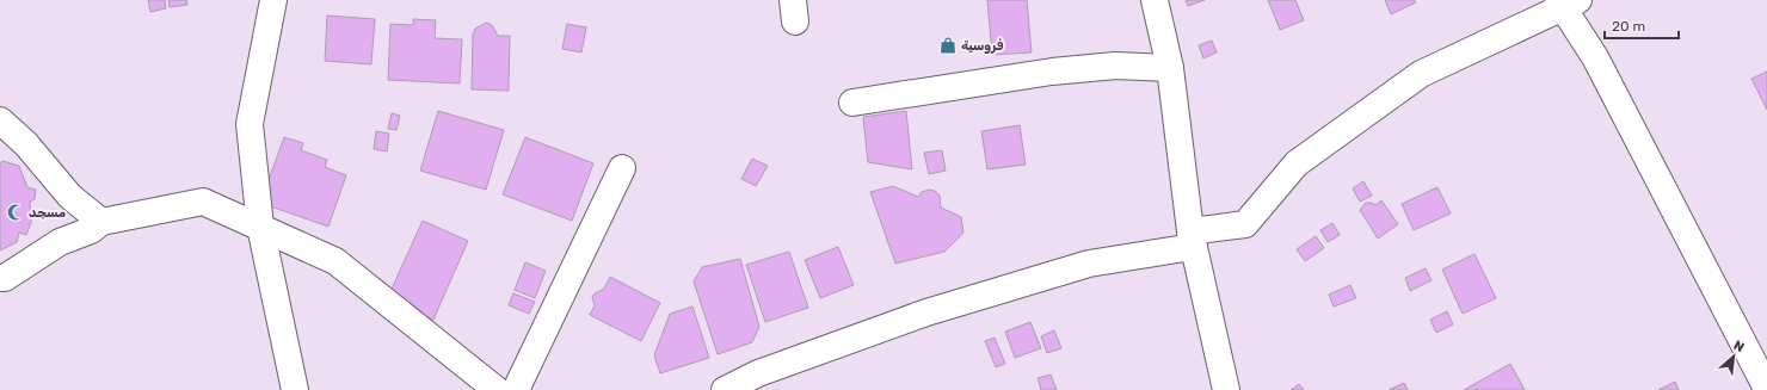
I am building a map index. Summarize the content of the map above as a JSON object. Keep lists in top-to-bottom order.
{
  "places": {
    "shop": ["فروسية"],
    "mosque": ["مسجد"]
  },
  "scale_bar": "20 m",
  "north": "top right"
}
